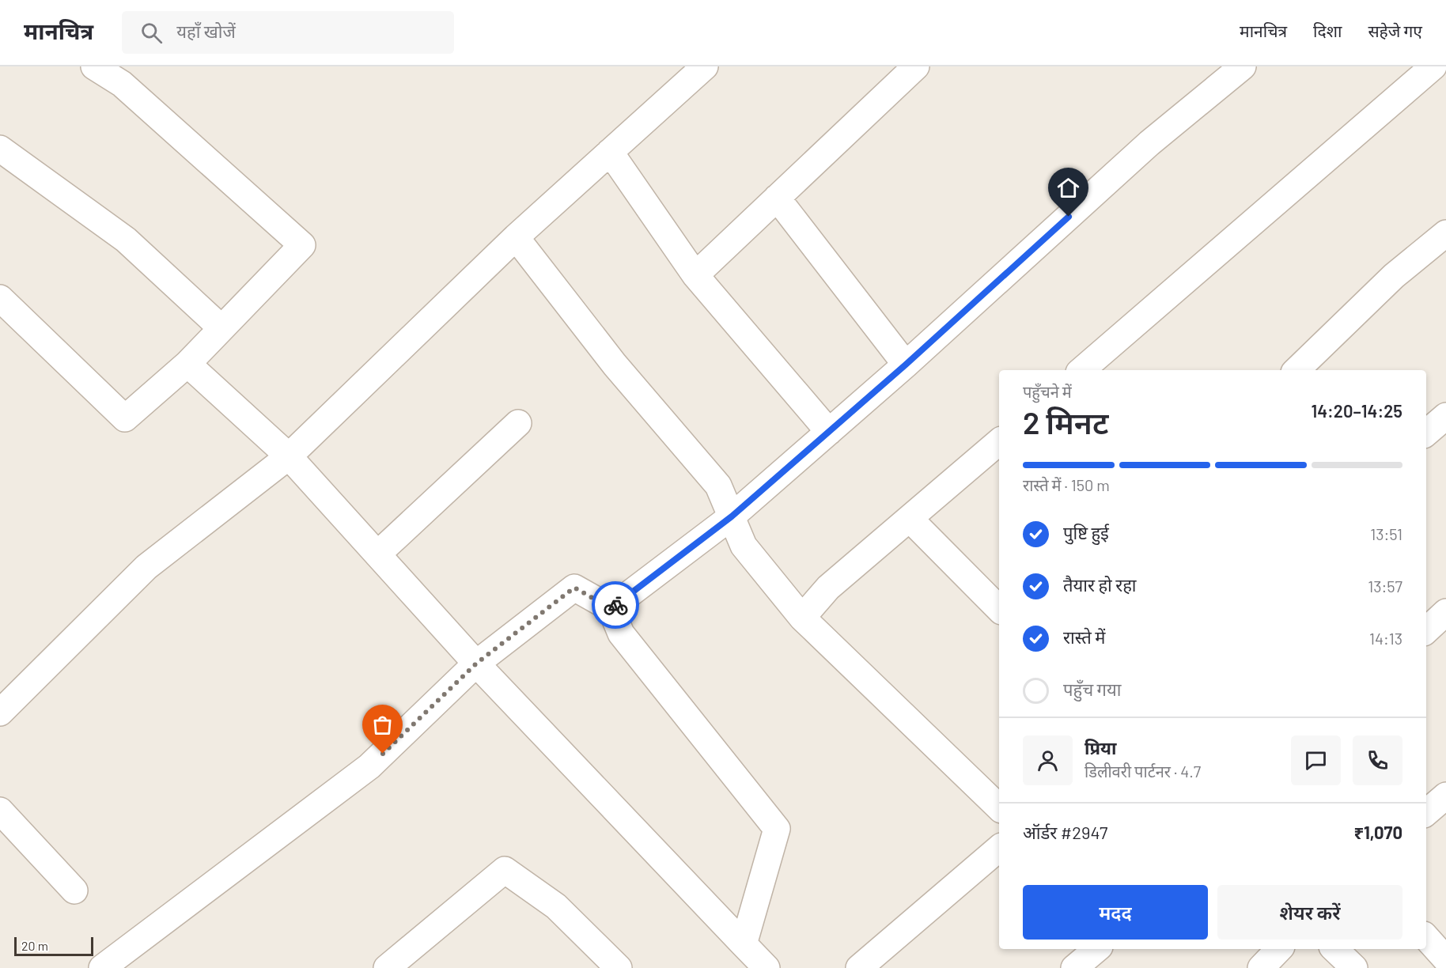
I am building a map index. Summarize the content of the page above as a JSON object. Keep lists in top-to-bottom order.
{
  "scale_bar": "20 m",
  "page": {
    "header": "मानचित्र",
    "search": "यहाँ खोजें",
    "nav": ["मानचित्र", "दिशा", "सहेजे गए"],
    "heading": ["2 मिनट", "पहुँचने में", "14:20–14:25"],
    "panel": [
      "प्रिया",
      "डिलीवरी पार्टनर · 4.7",
      "ऑर्डर #2947",
      "₹1,070"
    ],
    "bar": "रास्ते में · 150 m",
    "list": [
      ["पुष्टि हुई", "13:51"],
      ["तैयार हो रहा", "13:57"],
      ["रास्ते में", "14:13"],
      "पहुँच गया"
    ],
    "buttons": ["मदद", "शेयर करें"],
    "scale": "20 m"
  }
}
